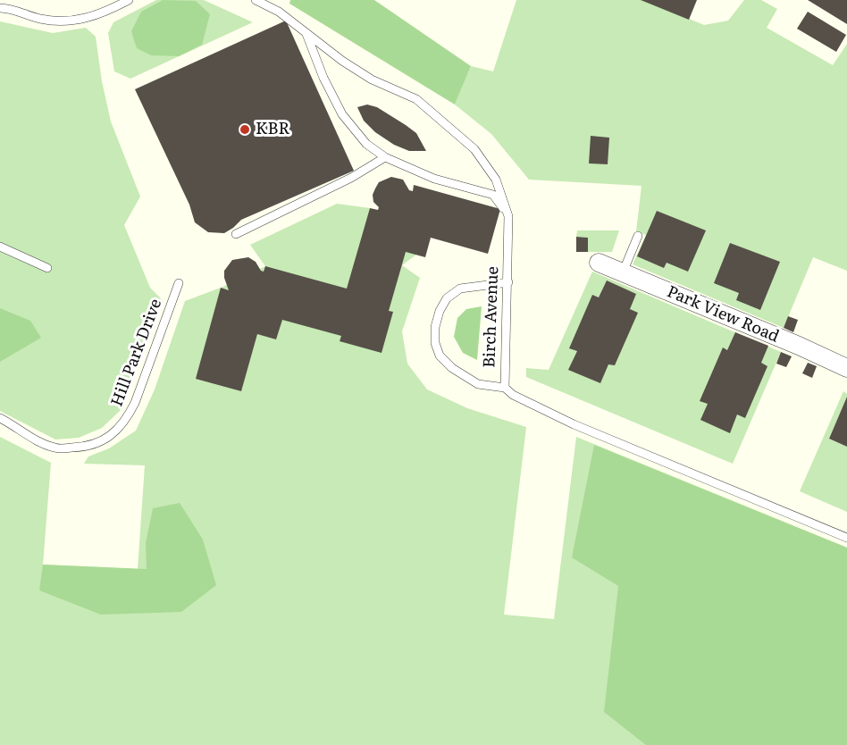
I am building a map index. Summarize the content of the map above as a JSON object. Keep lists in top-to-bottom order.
{
  "streets": {
    "street": ["Park View Road"],
    "lane": ["Birch Avenue", "Hill Park Drive"]
  },
  "places": ["KBR"]
}
